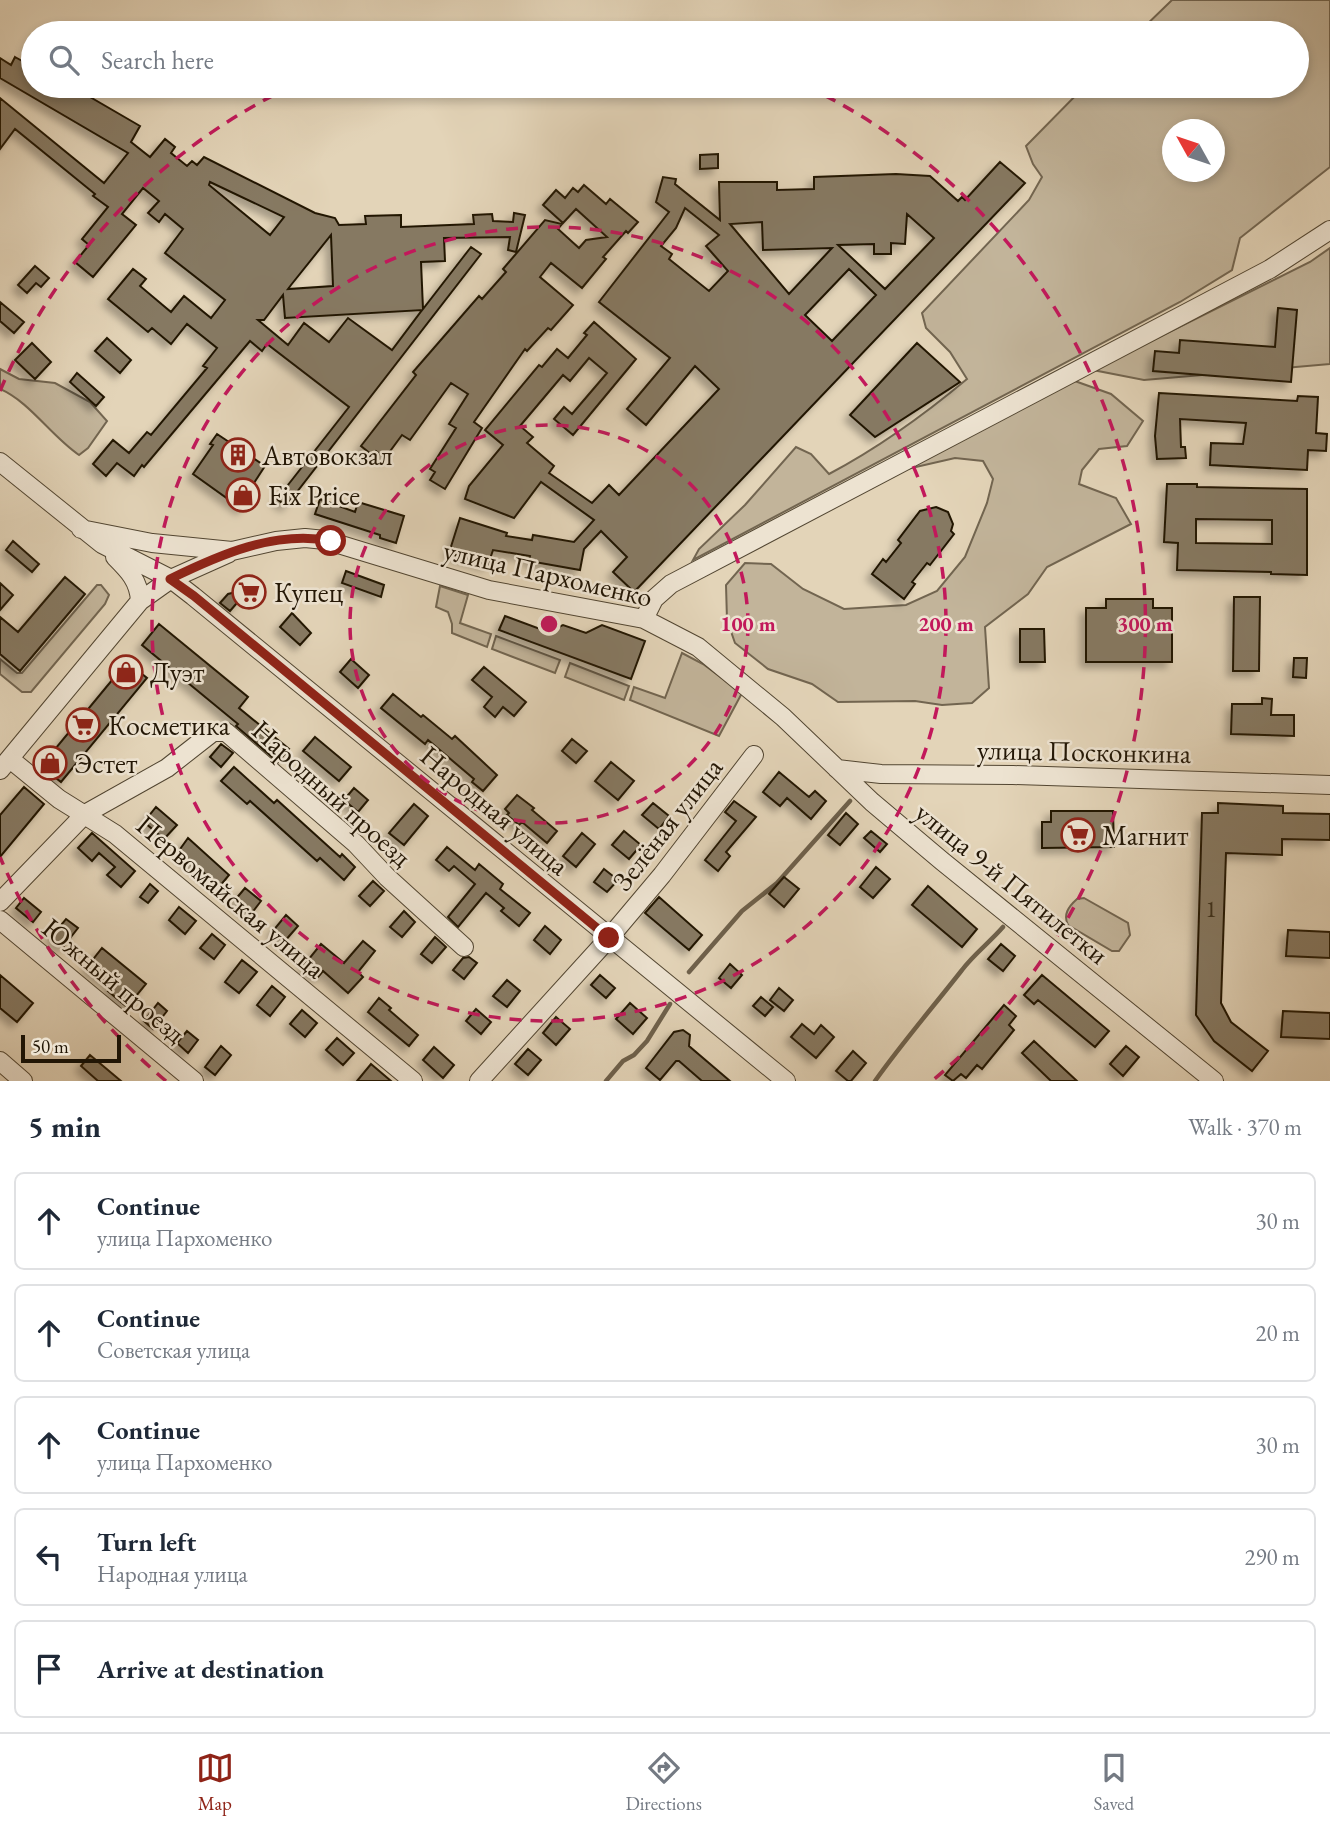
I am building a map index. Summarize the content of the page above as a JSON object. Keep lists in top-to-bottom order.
{
  "streets": {
    "street": [
      "улица Пархоменко",
      "улица Посконкина",
      "Народный проезд",
      "Народная улица",
      "Зелёная улица",
      "улица 9-й Пятилетки",
      "Первомайская улица",
      "Южный проезд"
    ]
  },
  "crossings": [
    ["улица Пархоменко", "улица 9-й Пятилетки"],
    ["улица Посконкина", "улица 9-й Пятилетки"],
    ["Народный проезд", "Первомайская улица"],
    ["Народная улица", "Зелёная улица"]
  ],
  "places": {
    "building": ["Автовокзал"],
    "shop": ["Fix Price", "Дуэт", "Эстет"],
    "supermarket": ["Купец", "Косметика", "Магнит"]
  },
  "house_numbers": ["1"],
  "scale_bar": "50 m",
  "north": "top left",
  "page": {
    "search": "Search here",
    "scale": "50 m",
    "heading": ["5 min", "Walk · 370 m"],
    "list": [
      ["Continue", "улица Пархоменко", "30 m"],
      ["Continue", "Советская улица", "20 m"],
      ["Continue", "улица Пархоменко", "30 m"],
      ["Turn left", "Народная улица", "290 m"],
      "Arrive at destination"
    ],
    "nav": ["Map", "Directions", "Saved"]
  },
  "rings": ["100 m", "200 m", "300 m"]
}
